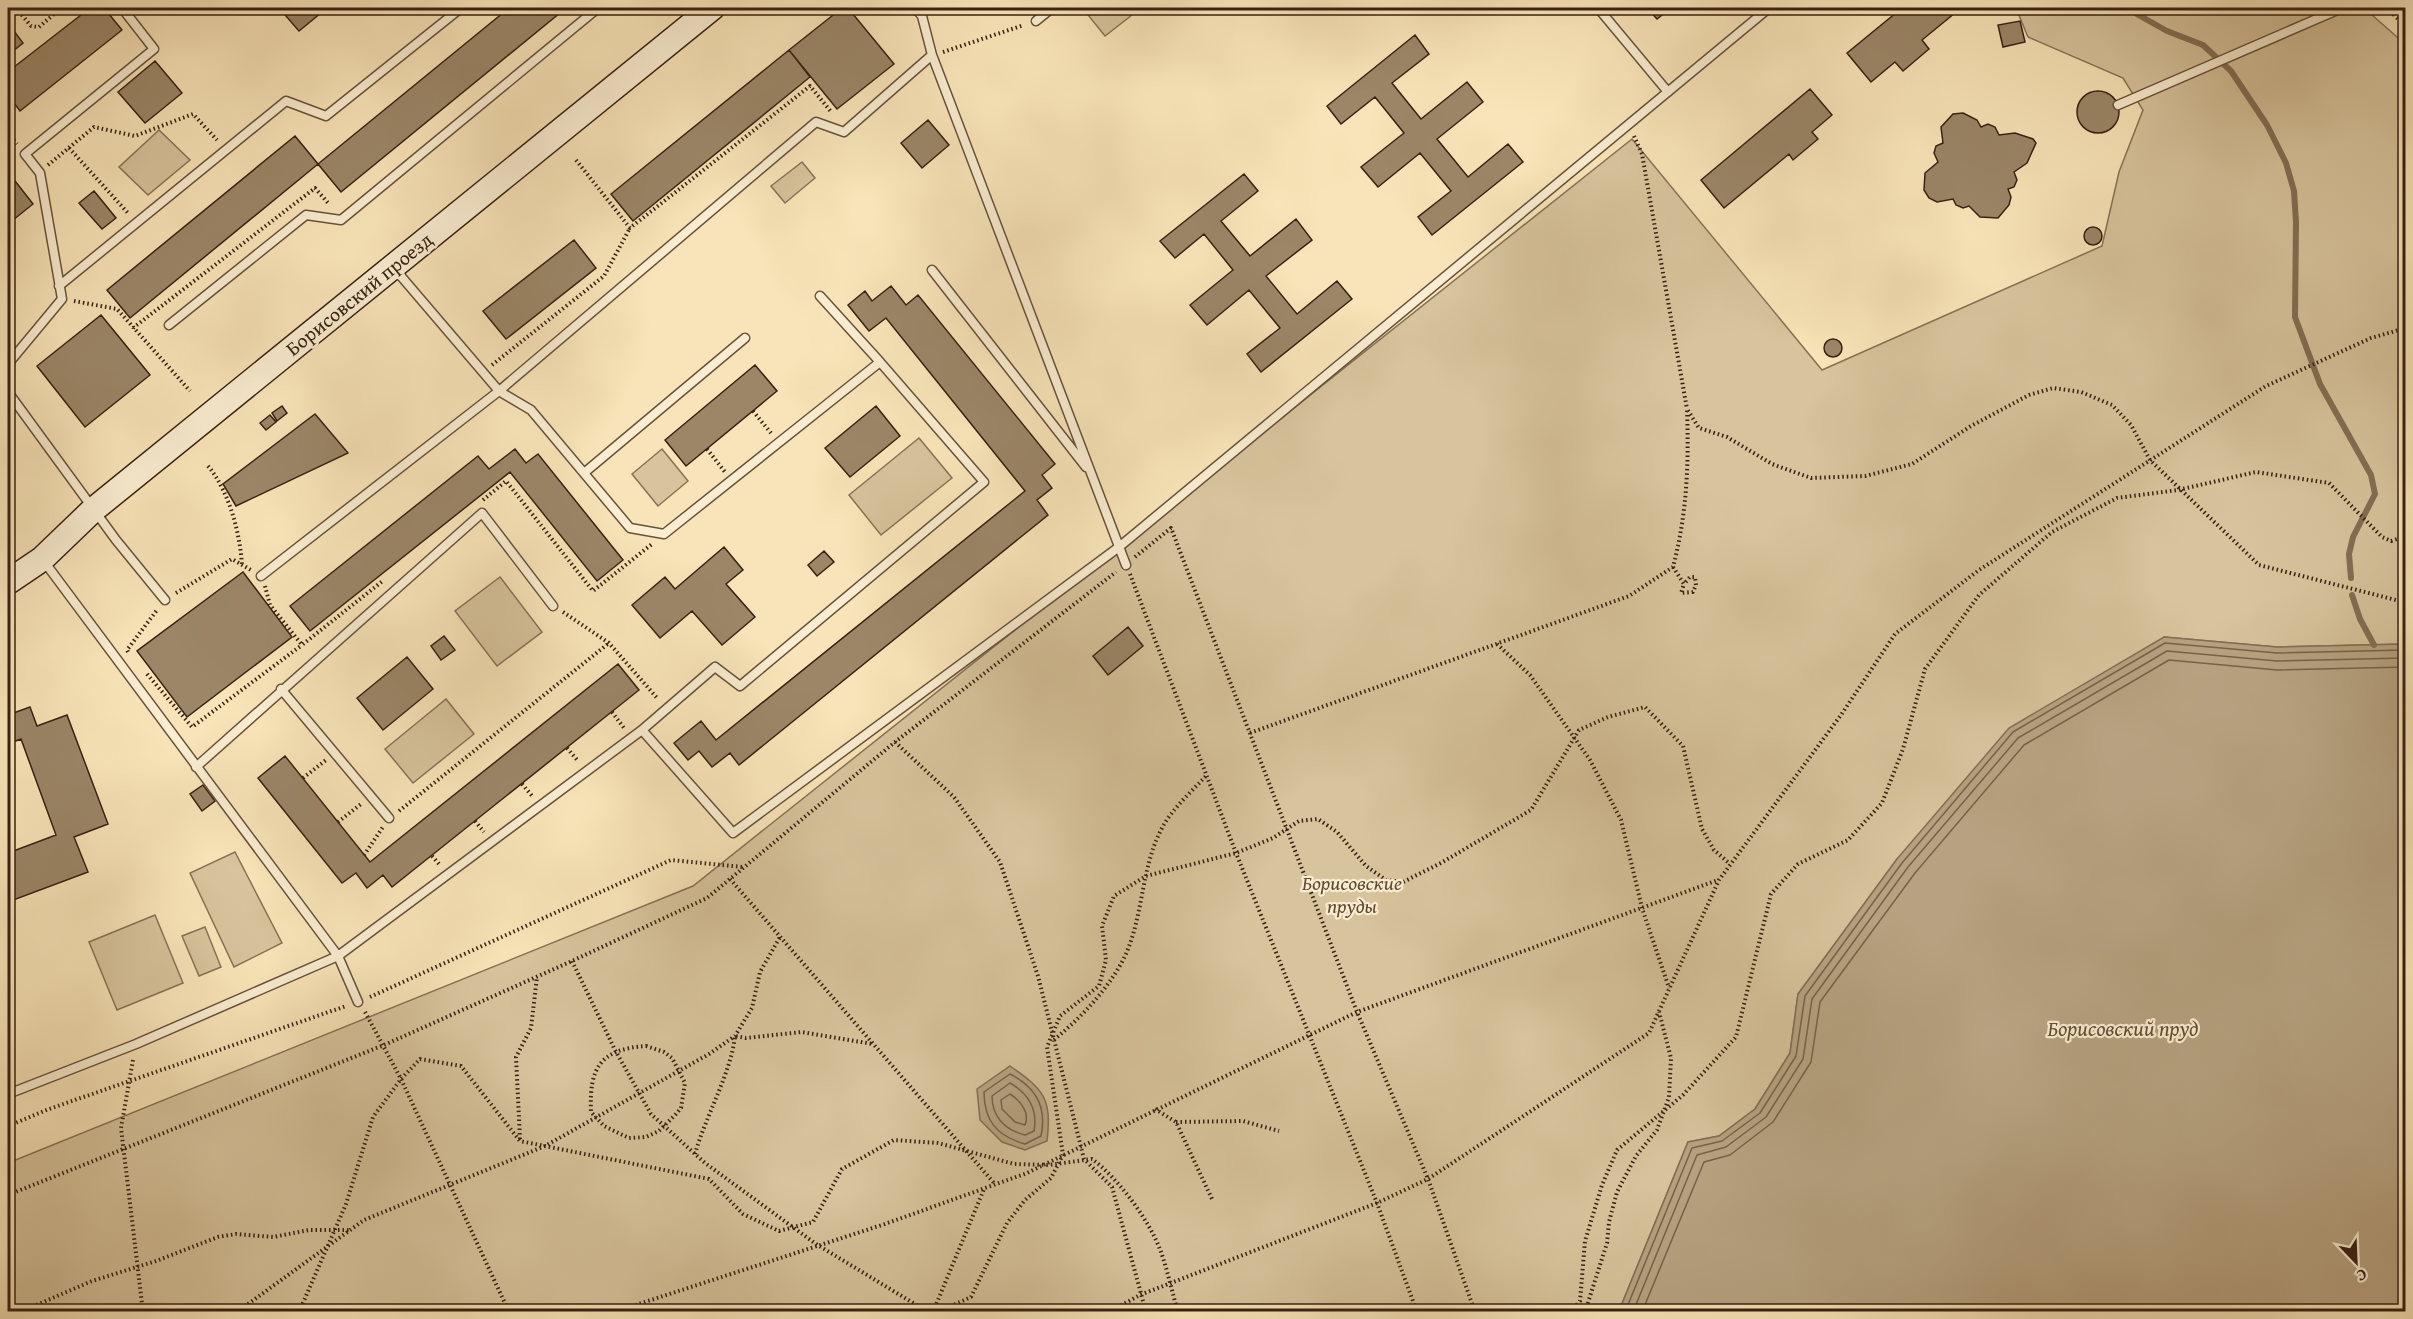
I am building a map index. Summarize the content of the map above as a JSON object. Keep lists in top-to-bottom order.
{
  "streets": {
    "street": ["Борисовский проезд"]
  },
  "water": ["Борисовский пруд"],
  "parks": ["Борисовские пруды"],
  "north": "bottom right"
}
